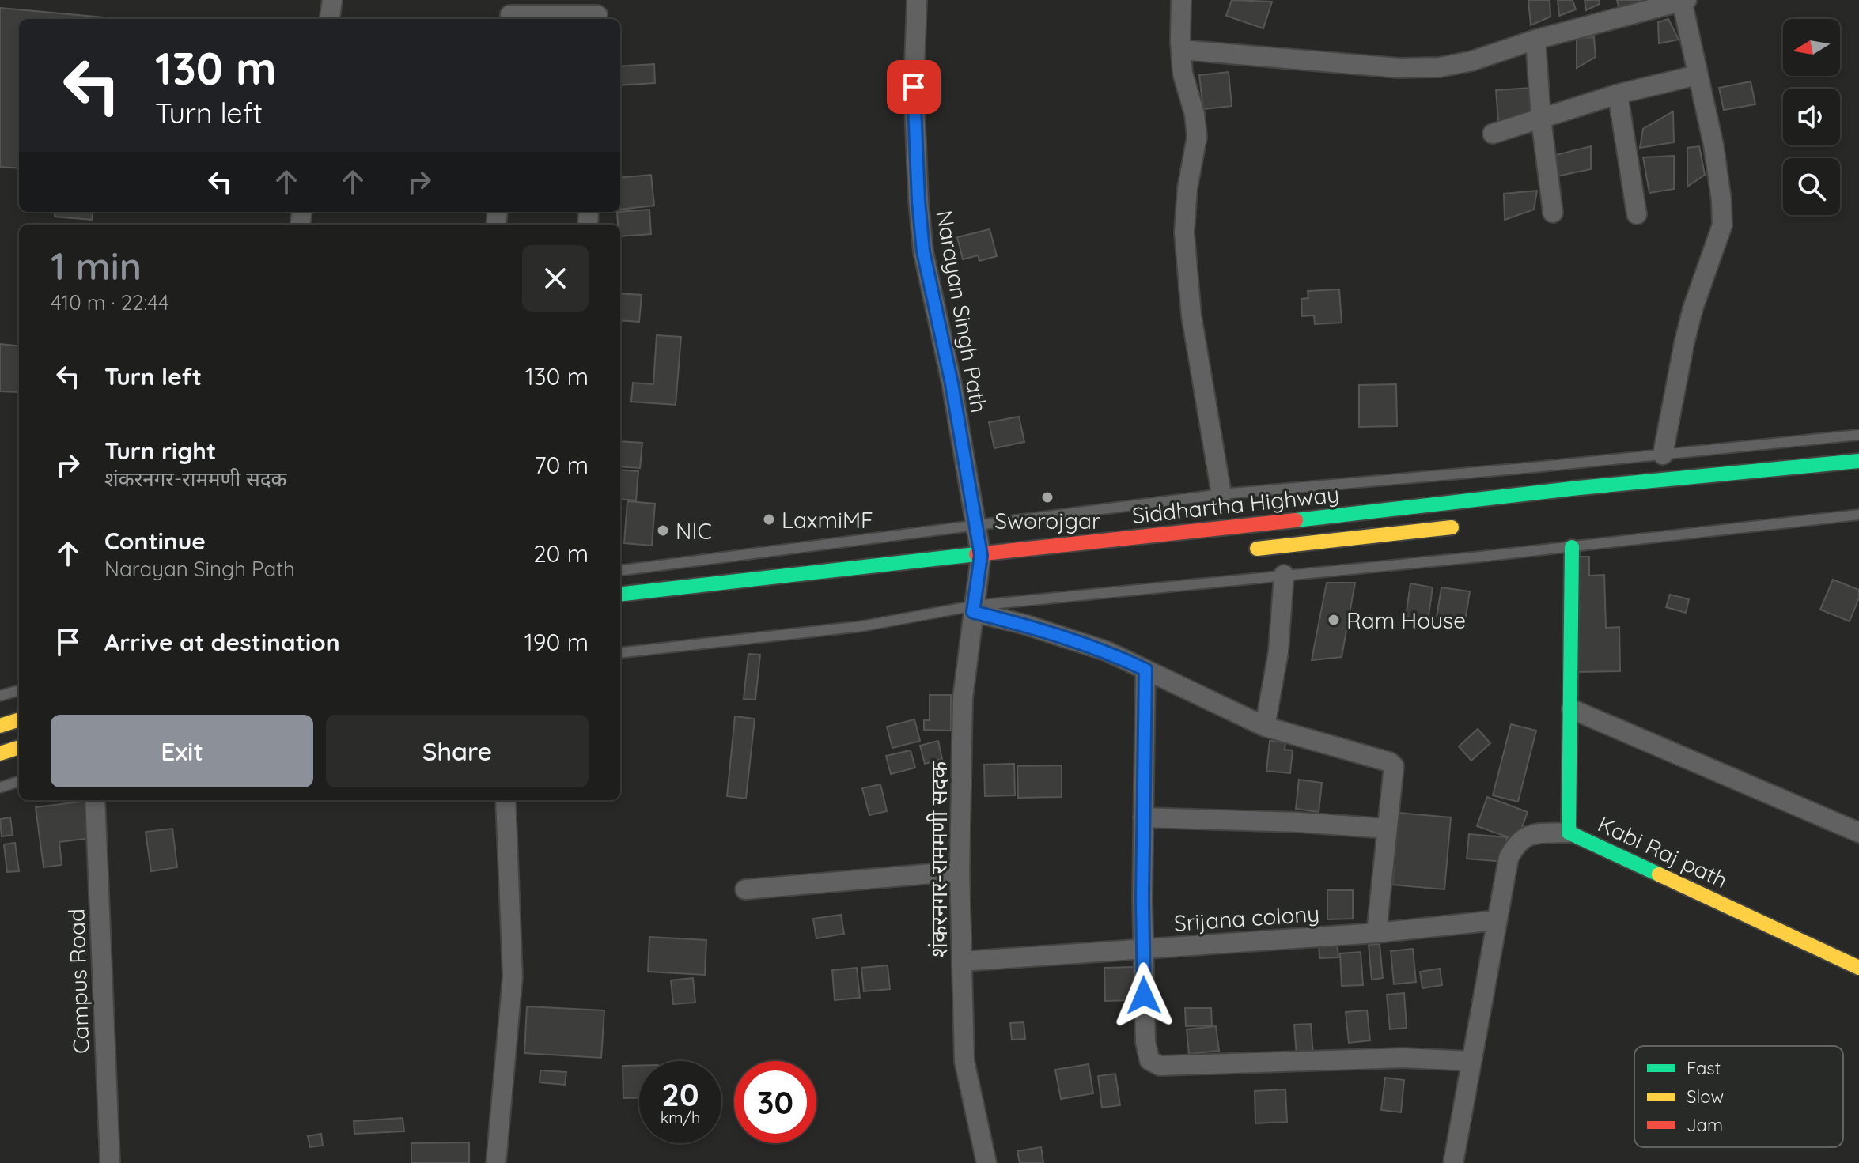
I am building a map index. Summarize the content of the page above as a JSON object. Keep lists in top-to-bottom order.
{
  "streets": {
    "main road": ["Siddhartha Highway", "Kabi Raj path"],
    "street": [
      "Narayan Singh Path",
      "शंकरनगर-राममणी सदक",
      "Srijana colony",
      "Campus Road"
    ]
  },
  "crossings": [
    ["Narayan Singh Path", "Siddhartha Highway"],
    ["Narayan Singh Path", "शंकरनगर-राममणी सदक"],
    ["Siddhartha Highway", "शंकरनगर-राममणी सदक"],
    ["शंकरनगर-राममणी सदक", "Srijana colony"]
  ],
  "places": [
    "Sworojgar",
    "LaxmiMF",
    "NIC",
    "Ram House"
  ],
  "legend": ["Fast", "Slow", "Jam"],
  "north": "left",
  "page": {
    "turn": ["130 m", "Turn left"],
    "heading": ["1 min", "410 m · 22:44"],
    "list": [
      {
        "name": "Turn left",
        "value": "130 m"
      },
      {
        "name": "Turn right",
        "note": "शंकरनगर-राममणी सदक",
        "value": "70 m"
      },
      {
        "name": "Continue",
        "note": "Narayan Singh Path",
        "value": "20 m"
      },
      {
        "name": "Arrive at destination",
        "value": "190 m"
      }
    ],
    "buttons": ["Exit", "Share"],
    "speed": "20 km/h",
    "limit": "30"
  }
}
